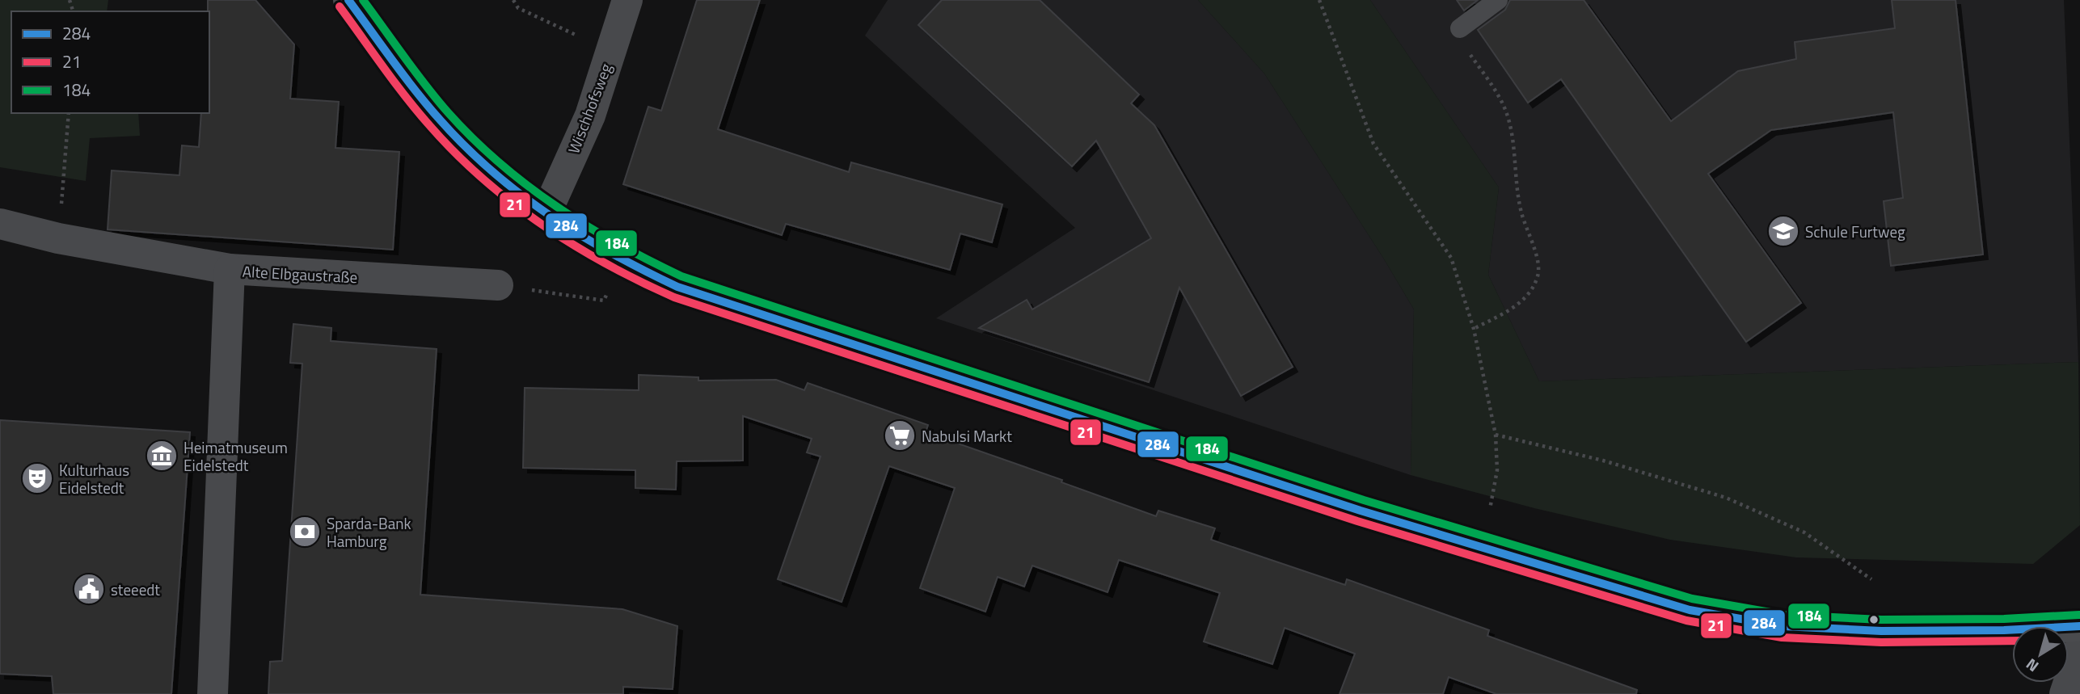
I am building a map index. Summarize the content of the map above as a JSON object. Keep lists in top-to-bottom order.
{
  "streets": {
    "street": ["Wischhofsweg", "Alte Elbgaustraße"]
  },
  "places": {
    "school or university": ["Schule Furtweg"],
    "supermarket": ["Nabulsi Markt"],
    "museum": ["Heimatmuseum Eidelstedt"],
    "theatre": ["Kulturhaus Eidelstedt"],
    "bank": ["Sparda-Bank Hamburg"],
    "public building": ["steeedt"]
  },
  "lines": ["transit line 284", "transit line 184", "transit line 21"],
  "legend": ["284", "21", "184"],
  "north": "bottom left"
}
